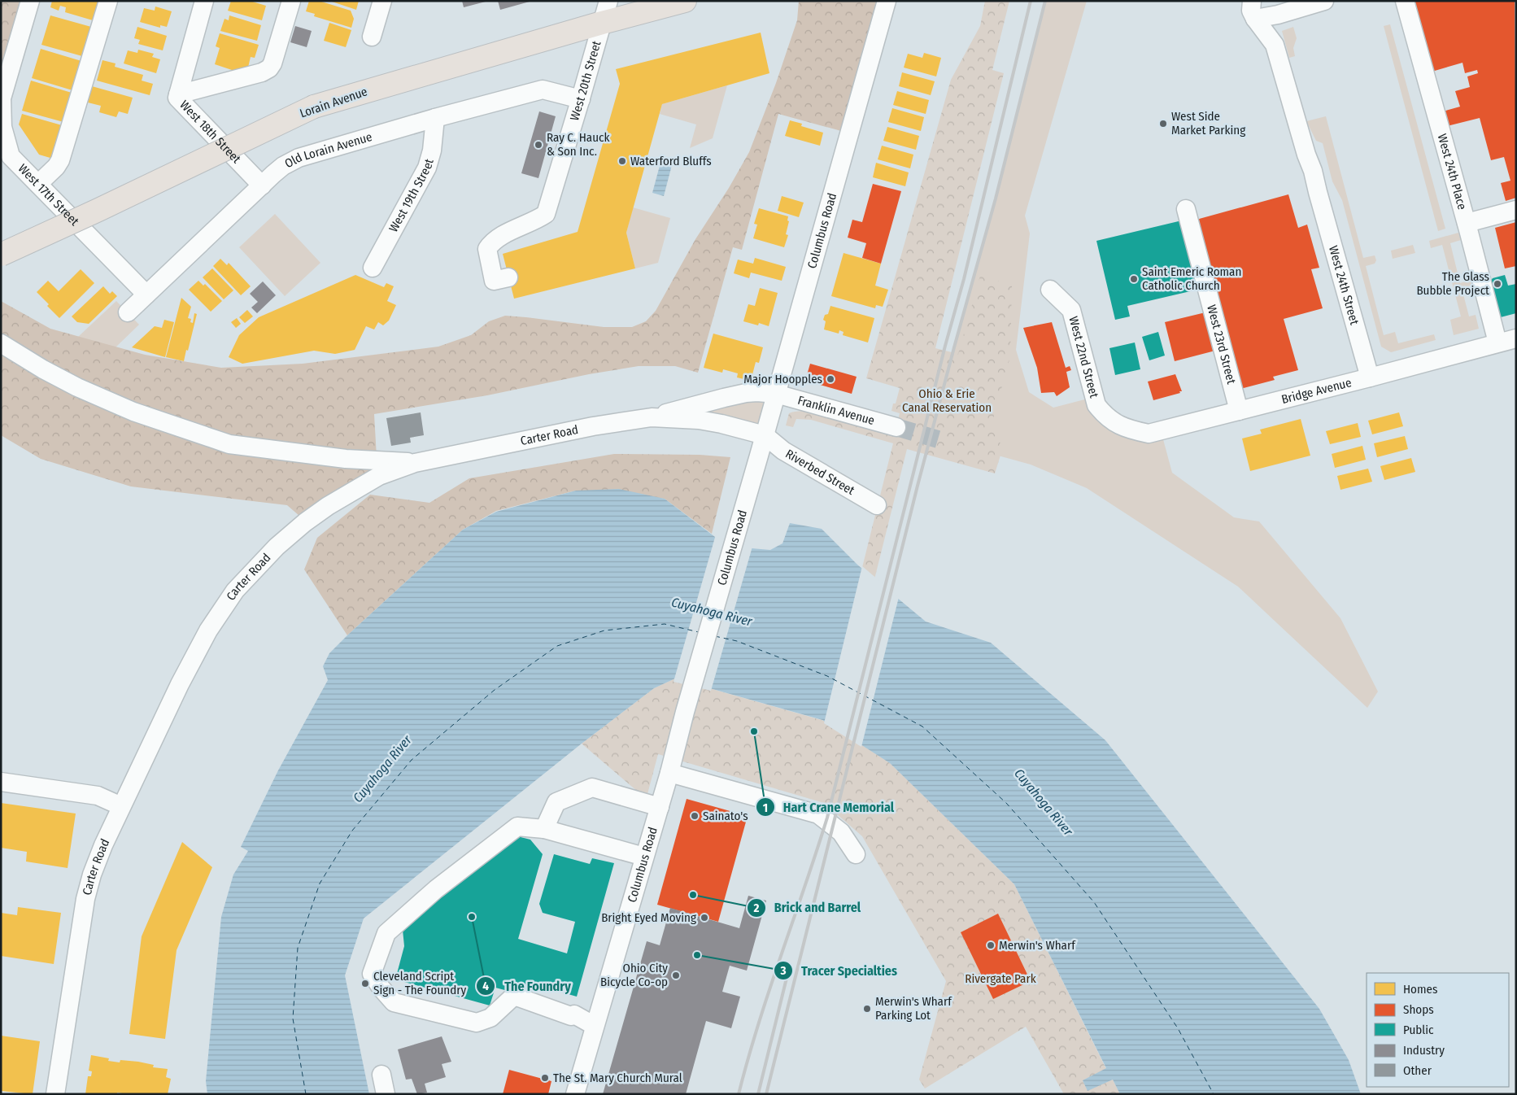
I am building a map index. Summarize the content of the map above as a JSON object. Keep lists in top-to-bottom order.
{
  "streets": {
    "main road": ["Lorain Avenue"],
    "street": [
      "West 20th Street",
      "West 18th Street",
      "Old Lorain Avenue",
      "West 24th Place",
      "West 17th Street",
      "West 19th Street",
      "Columbus Road",
      "West 24th Street",
      "West 23rd Street",
      "West 22nd Street",
      "Bridge Avenue",
      "Franklin Avenue",
      "Carter Road",
      "Riverbed Street"
    ]
  },
  "crossings": [
    ["West 20th Street", "Lorain Avenue"],
    ["West 20th Street", "Old Lorain Avenue"],
    ["West 18th Street", "Old Lorain Avenue"],
    ["Old Lorain Avenue", "West 17th Street"],
    ["Old Lorain Avenue", "West 19th Street"],
    ["West 24th Place", "Bridge Avenue"],
    ["Columbus Road", "Franklin Avenue"],
    ["Columbus Road", "Carter Road"],
    ["Columbus Road", "Riverbed Street"],
    ["West 24th Street", "Bridge Avenue"],
    ["West 23rd Street", "Bridge Avenue"],
    ["West 22nd Street", "Bridge Avenue"],
    ["Franklin Avenue", "Carter Road"],
    ["Carter Road", "Riverbed Street"]
  ],
  "water": ["Cuyahoga River"],
  "parks": ["Ohio & Erie Canal Reservation", "Rivergate Park"],
  "places": [
    "West Side Market Parking",
    "Ray C. Hauck & Son Inc.",
    "Waterford Bluffs",
    "Saint Emeric Roman Catholic Church",
    "The Glass Bubble Project",
    "Major Hoopples",
    "Hart Crane Memorial",
    "Sainato's",
    "Brick and Barrel",
    "The Foundry",
    "Bright Eyed Moving",
    "Merwin's Wharf",
    "Tracer Specialties",
    "Ohio City Bicycle Co-op",
    "Cleveland Script Sign - The Foundry",
    "Merwin's Wharf Parking Lot",
    "The St. Mary Church Mural"
  ],
  "legend": [
    "Homes",
    "Shops",
    "Public",
    "Industry",
    "Other"
  ]
}
